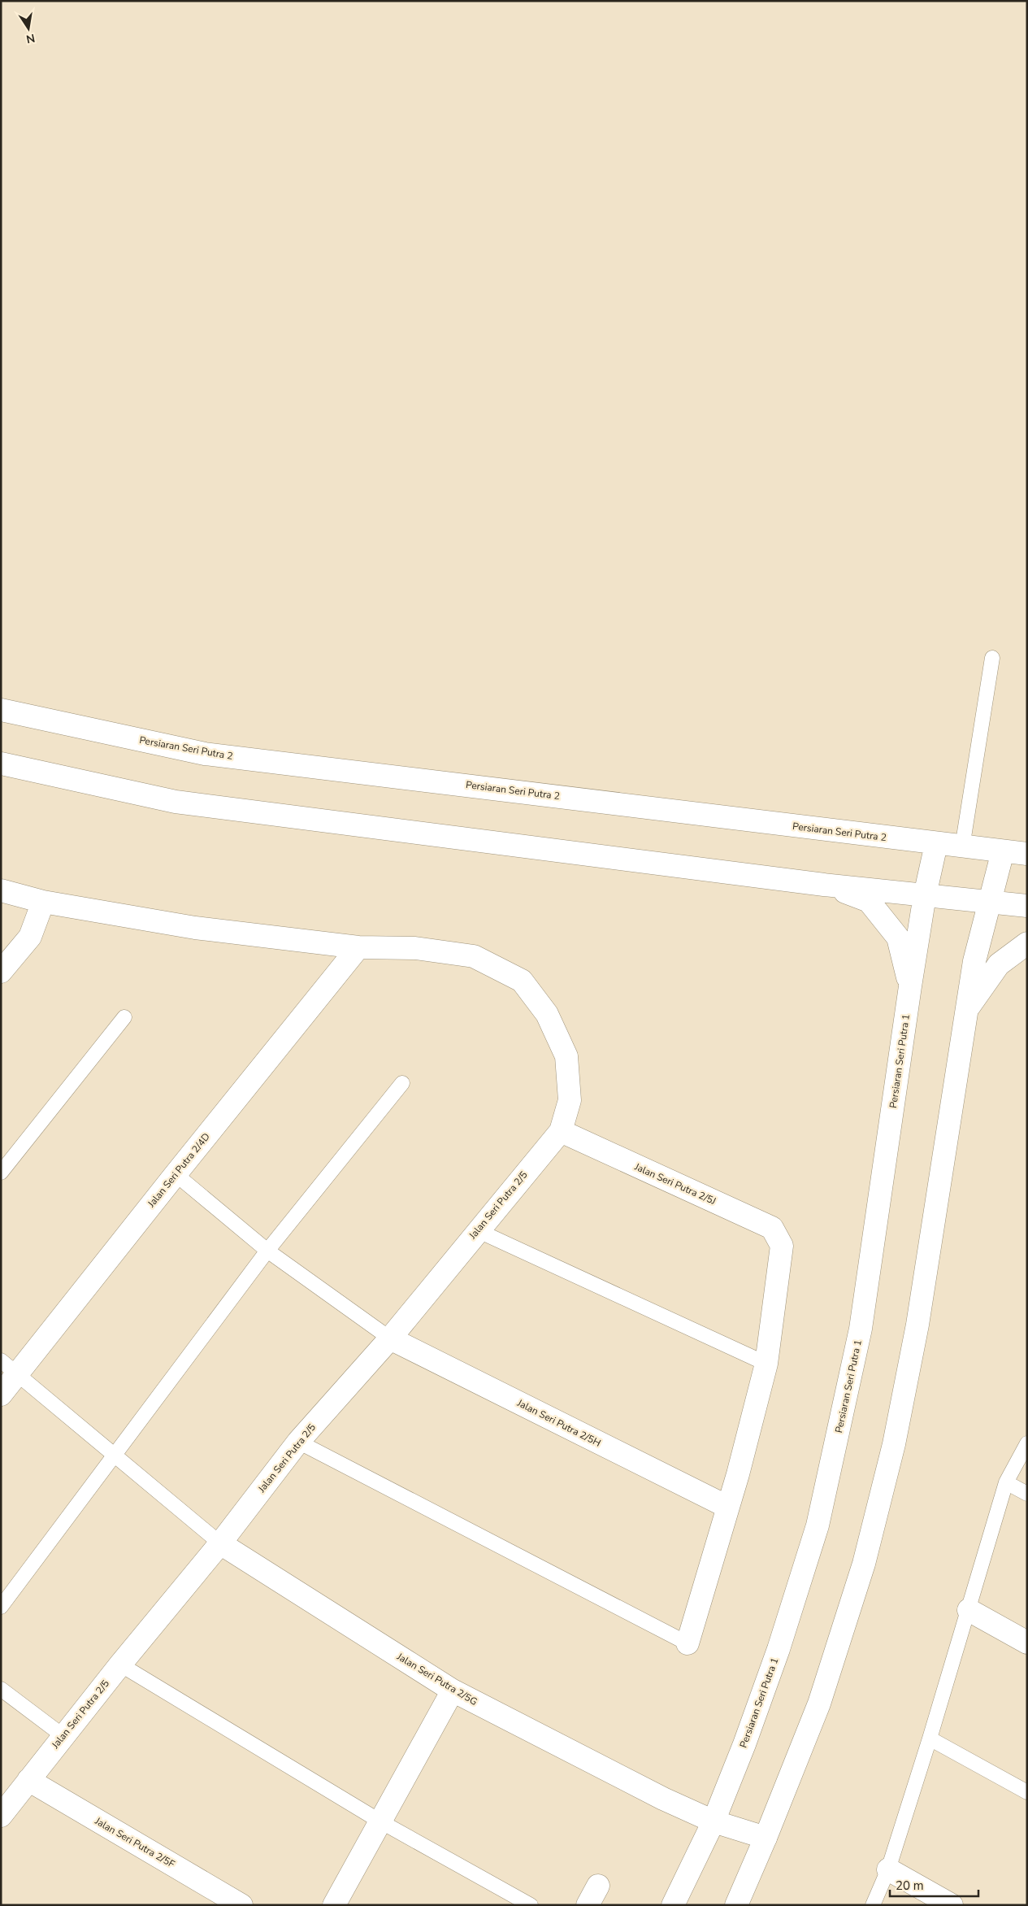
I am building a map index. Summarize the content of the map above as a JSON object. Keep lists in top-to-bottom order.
{
  "streets": {
    "street": [
      "Persiaran Seri Putra 2",
      "Persiaran Seri Putra 1",
      "Jalan Seri Putra 2/4D",
      "Jalan Seri Putra 2/5J",
      "Jalan Seri Putra 2/5",
      "Jalan Seri Putra 2/5H",
      "Jalan Seri Putra 2/5G",
      "Jalan Seri Putra 2/5F"
    ]
  },
  "crossings": [
    ["Persiaran Seri Putra 2", "Persiaran Seri Putra 1"],
    ["Persiaran Seri Putra 1", "Jalan Seri Putra 2/5G"],
    ["Jalan Seri Putra 2/4D", "Jalan Seri Putra 2/5"],
    ["Jalan Seri Putra 2/5J", "Jalan Seri Putra 2/5"],
    ["Jalan Seri Putra 2/5", "Jalan Seri Putra 2/5H"],
    ["Jalan Seri Putra 2/5", "Jalan Seri Putra 2/5G"],
    ["Jalan Seri Putra 2/5", "Jalan Seri Putra 2/5F"]
  ],
  "scale_bar": "20 m",
  "north": "bottom"
}
